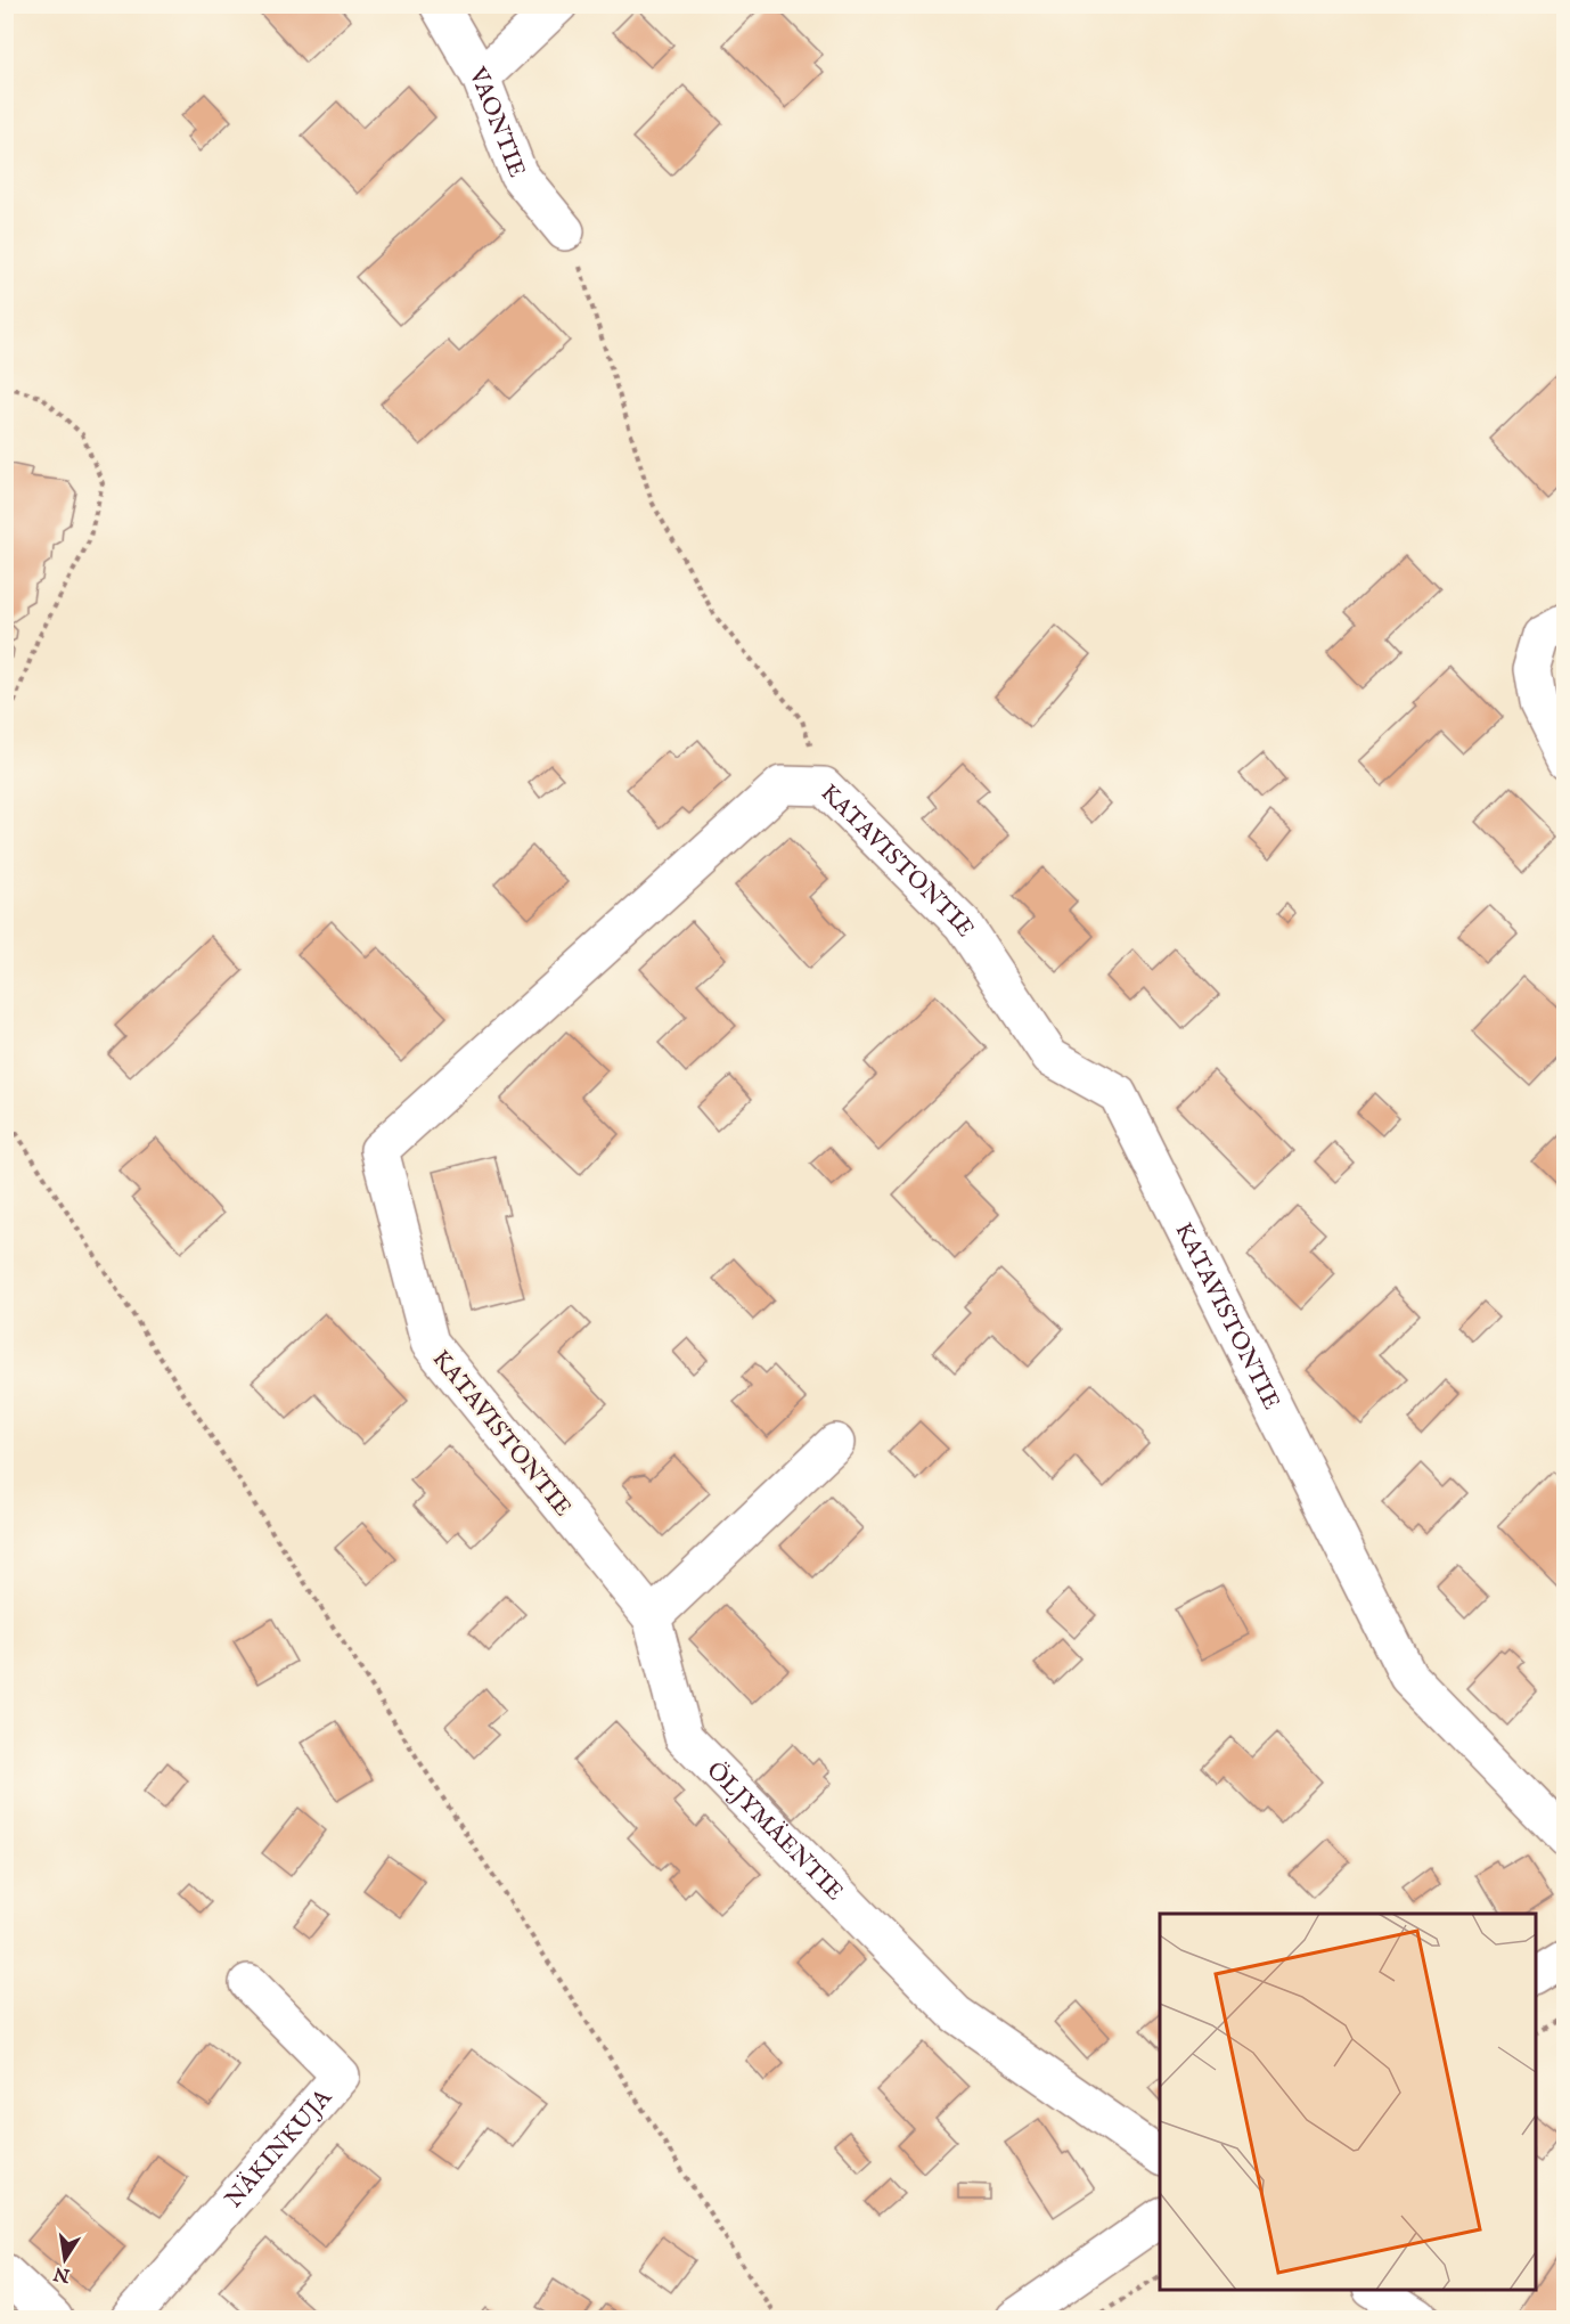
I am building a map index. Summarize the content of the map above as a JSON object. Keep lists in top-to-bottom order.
{
  "streets": {
    "street": [
      "VAONTIE",
      "KATAVISTONTIE",
      "ÖLJYMÄENTIE",
      "NÄKINKUJA"
    ]
  },
  "crossings": [
    ["KATAVISTONTIE", "ÖLJYMÄENTIE"]
  ],
  "north": "bottom"
}
